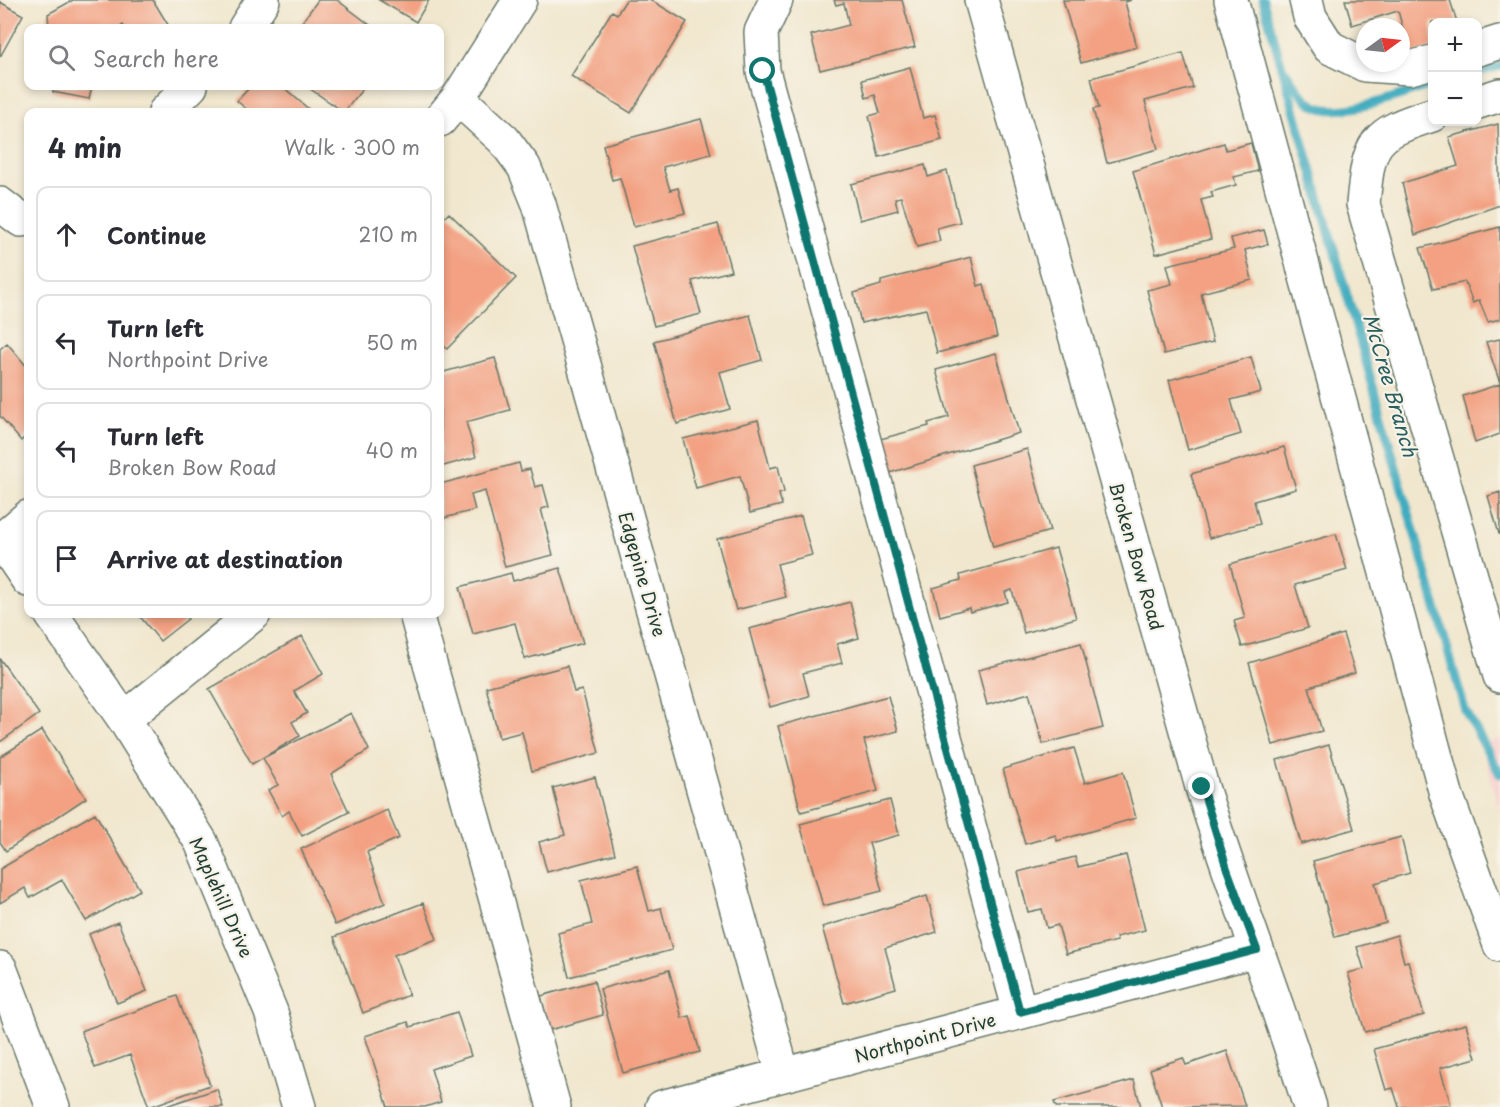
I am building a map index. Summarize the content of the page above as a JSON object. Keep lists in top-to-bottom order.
{
  "streets": {
    "street": [
      "Broken Bow Road",
      "Edgepine Drive",
      "Maplehill Drive",
      "Northpoint Drive"
    ]
  },
  "crossings": [
    ["Broken Bow Road", "Northpoint Drive"],
    ["Edgepine Drive", "Northpoint Drive"]
  ],
  "water": ["McCree Branch"],
  "north": "right",
  "page": {
    "map_buttons": ["+", "−"],
    "search": "Search here",
    "heading": ["4 min", "Walk · 300 m"],
    "list": [
      ["Continue", "210 m"],
      ["Turn left", "Northpoint Drive", "50 m"],
      ["Turn left", "Broken Bow Road", "40 m"],
      "Arrive at destination"
    ]
  }
}
